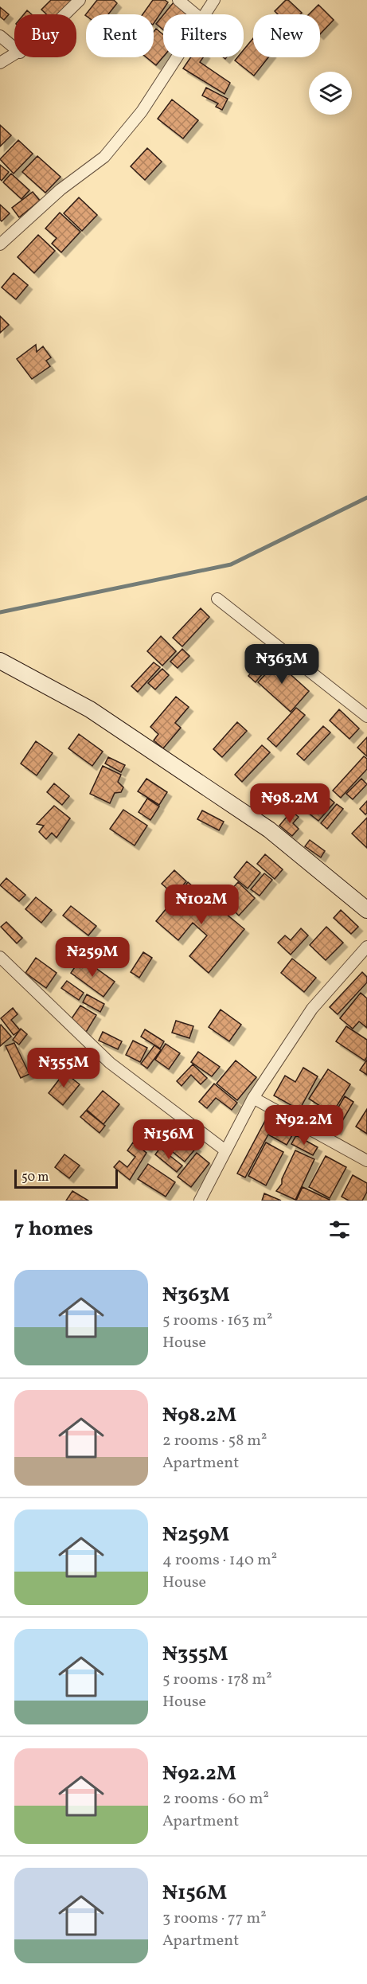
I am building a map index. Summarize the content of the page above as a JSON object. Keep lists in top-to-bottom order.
{
  "scale_bar": "50 m",
  "page": {
    "chip": [
      "Buy",
      "Rent",
      "Filters",
      "New"
    ],
    "price": [
      "₦363M",
      "₦98.2M",
      "₦102M",
      "₦259M",
      "₦355M",
      "₦92.2M",
      "₦156M"
    ],
    "scale": "50 m",
    "heading": "7 homes",
    "list": [
      {
        "name": "₦363M",
        "note": "5 rooms · 163 m² · House"
      },
      {
        "name": "₦98.2M",
        "note": "2 rooms · 58 m² · Apartment"
      },
      {
        "name": "₦259M",
        "note": "4 rooms · 140 m² · House"
      },
      {
        "name": "₦355M",
        "note": "5 rooms · 178 m² · House"
      },
      {
        "name": "₦92.2M",
        "note": "2 rooms · 60 m² · Apartment"
      },
      {
        "name": "₦156M",
        "note": "3 rooms · 77 m² · Apartment"
      }
    ]
  }
}
